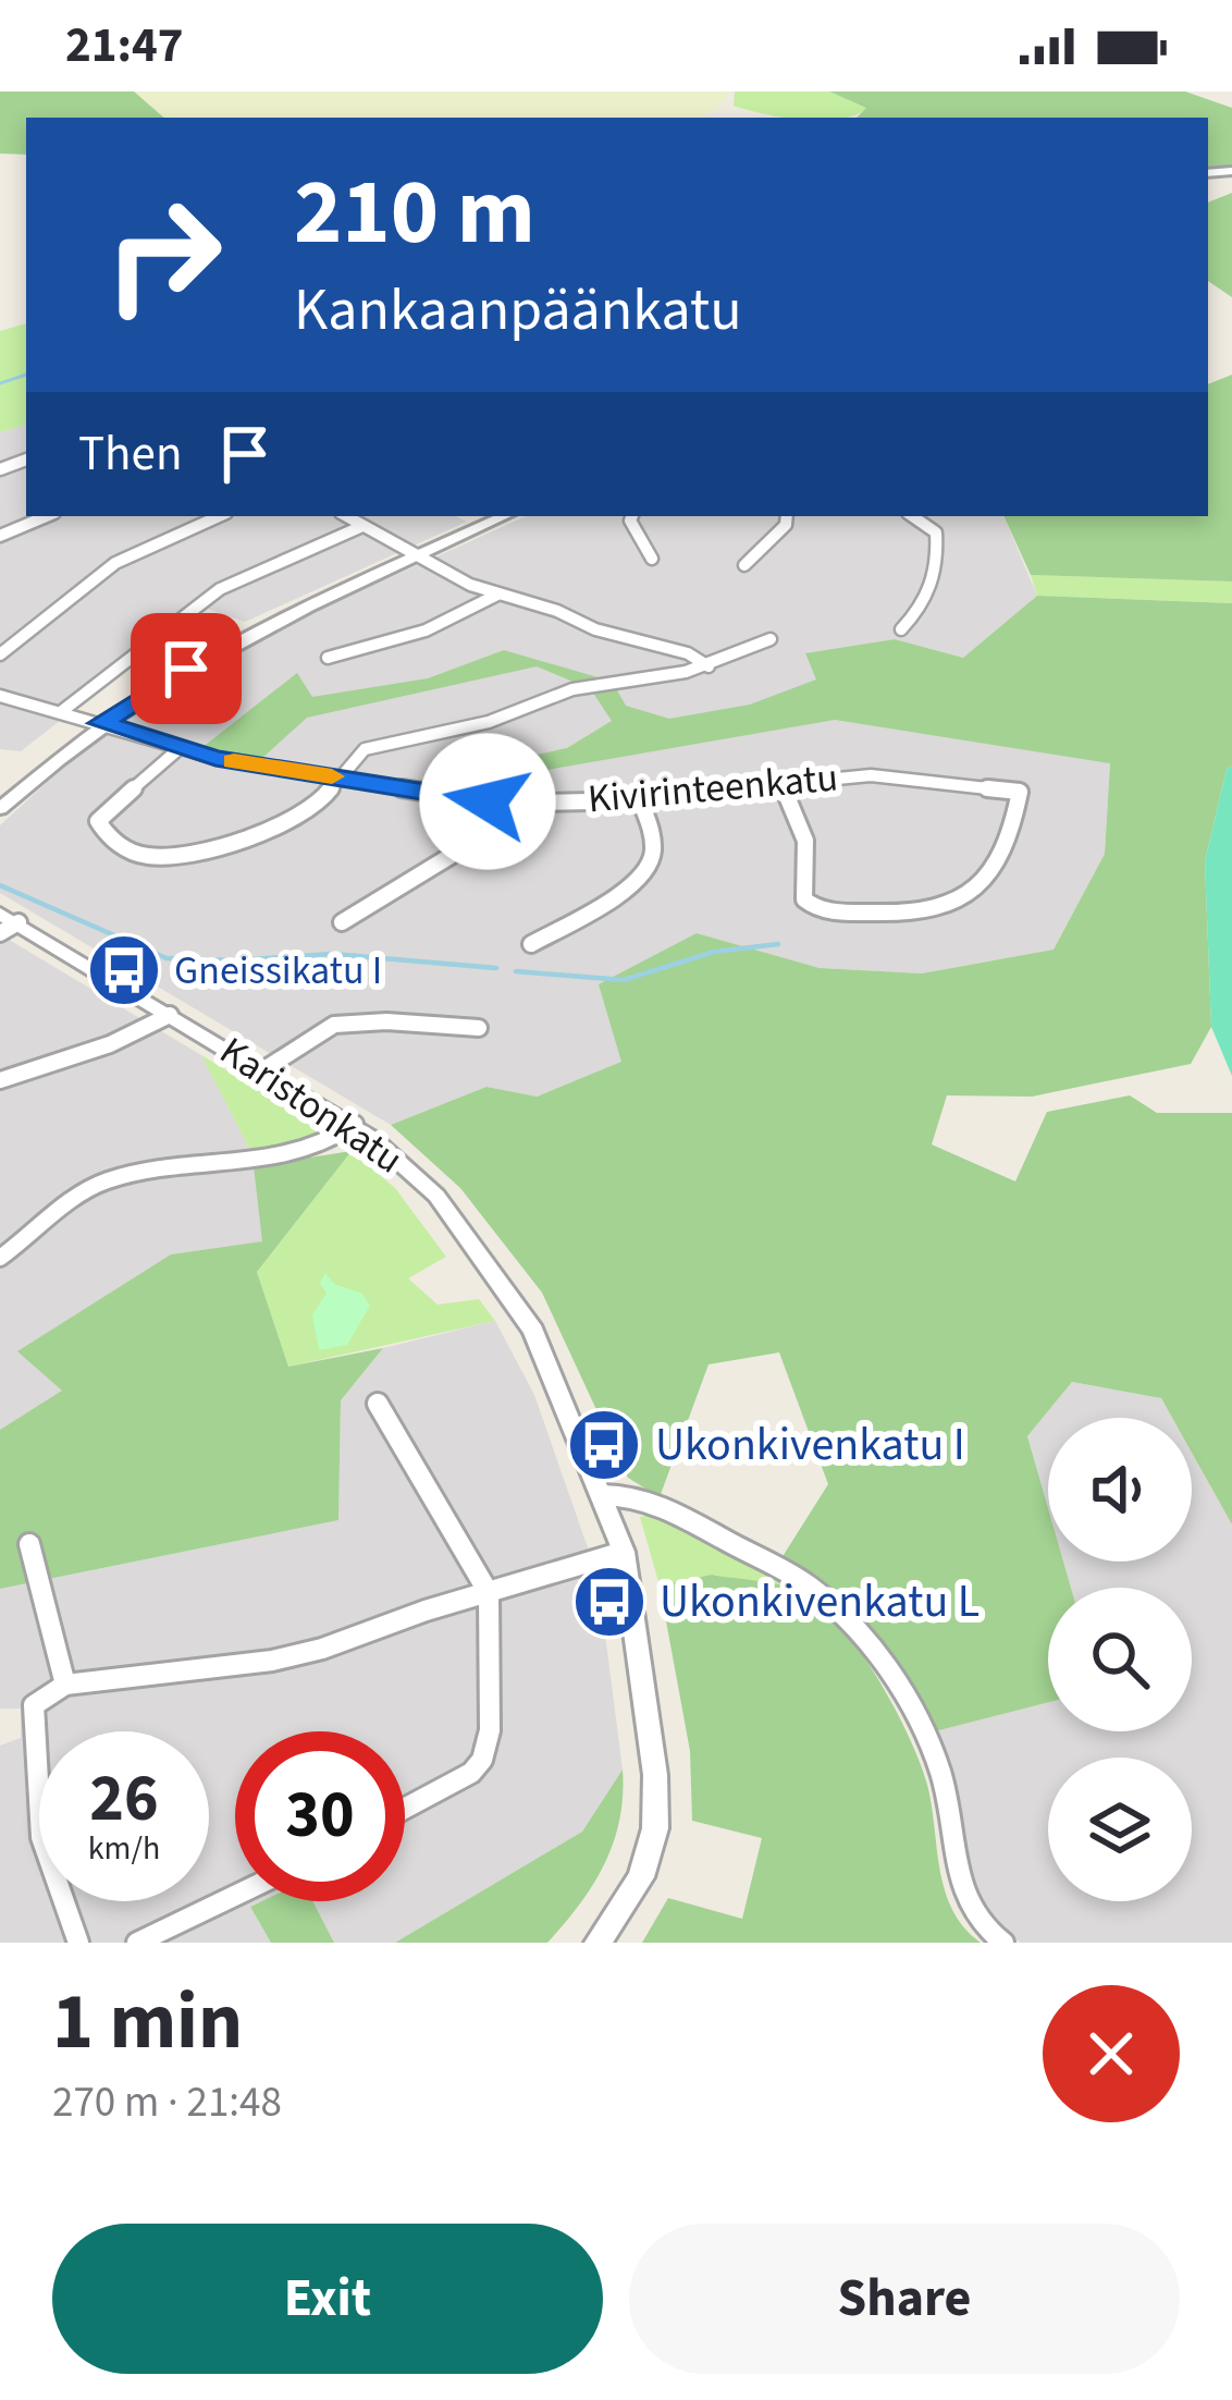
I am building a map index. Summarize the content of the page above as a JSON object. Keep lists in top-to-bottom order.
{
  "streets": {
    "street": ["Kivirinteenkatu", "Karistonkatu"]
  },
  "places": {
    "bus stop": ["Gneissikatu I", "Ukonkivenkatu I", "Ukonkivenkatu L"]
  },
  "page": {
    "status": "21:47",
    "turn": ["210 m", "Kankaanpäänkatu"],
    "then": "Then",
    "speed": "26 km/h",
    "limit": "30",
    "heading": ["1 min", "270 m · 21:48"],
    "buttons": ["Exit", "Share"]
  }
}
